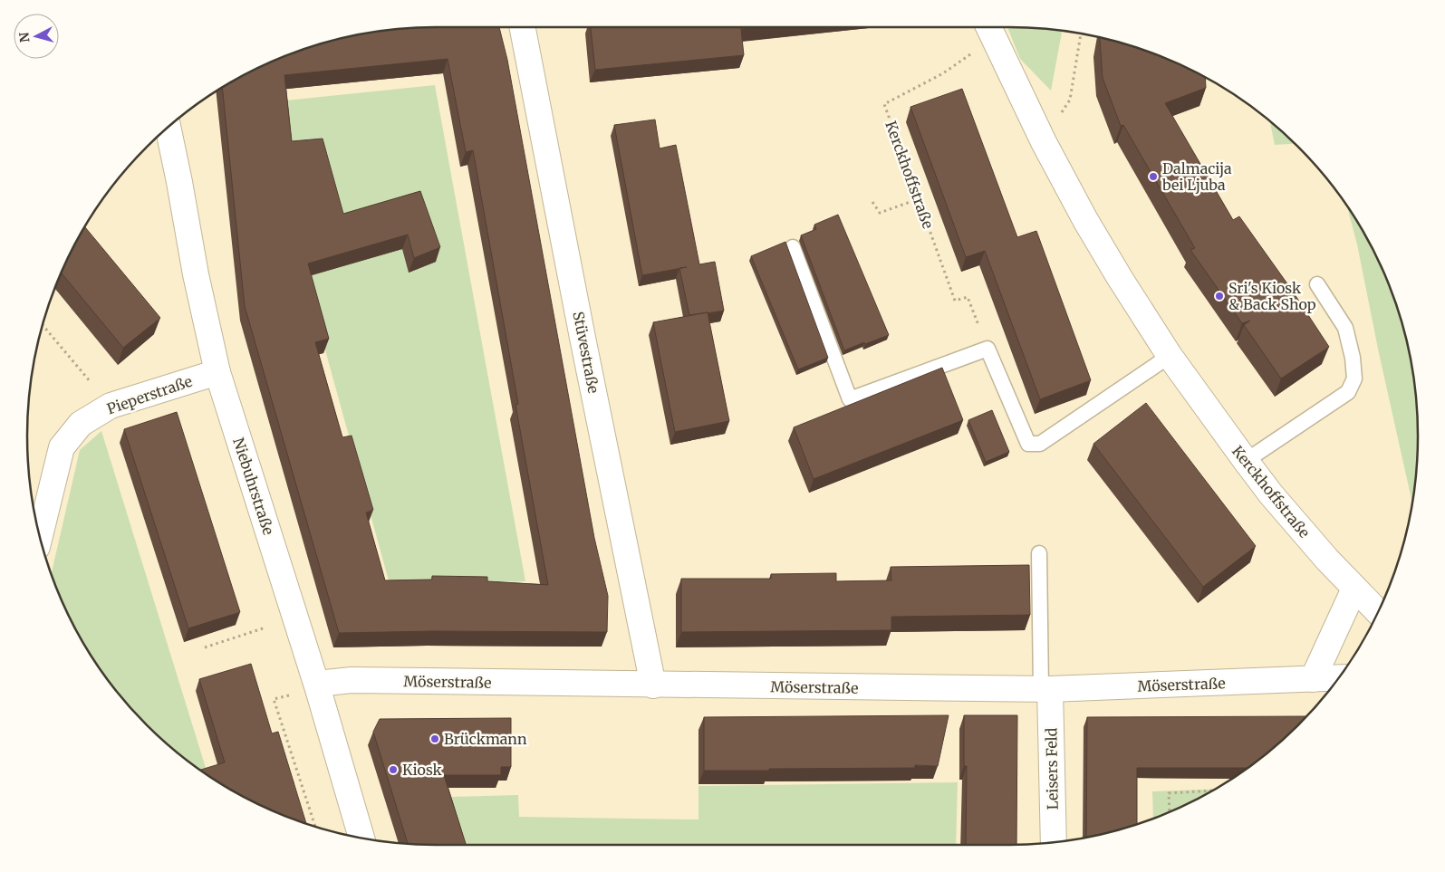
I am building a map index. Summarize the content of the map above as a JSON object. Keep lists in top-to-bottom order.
{
  "streets": {
    "street": [
      "Kerckhoffstraße",
      "Stüvestraße",
      "Pieperstraße",
      "Niebuhrstraße",
      "Möserstraße",
      "Leisers Feld"
    ]
  },
  "crossings": [
    ["Stüvestraße", "Möserstraße"],
    ["Pieperstraße", "Niebuhrstraße"],
    ["Niebuhrstraße", "Möserstraße"],
    ["Möserstraße", "Leisers Feld"]
  ],
  "places": [
    "Dalmacija bei Ljuba",
    "Sri's Kiosk & Back Shop",
    "Brückmann",
    "Kiosk"
  ],
  "north": "left"
}
